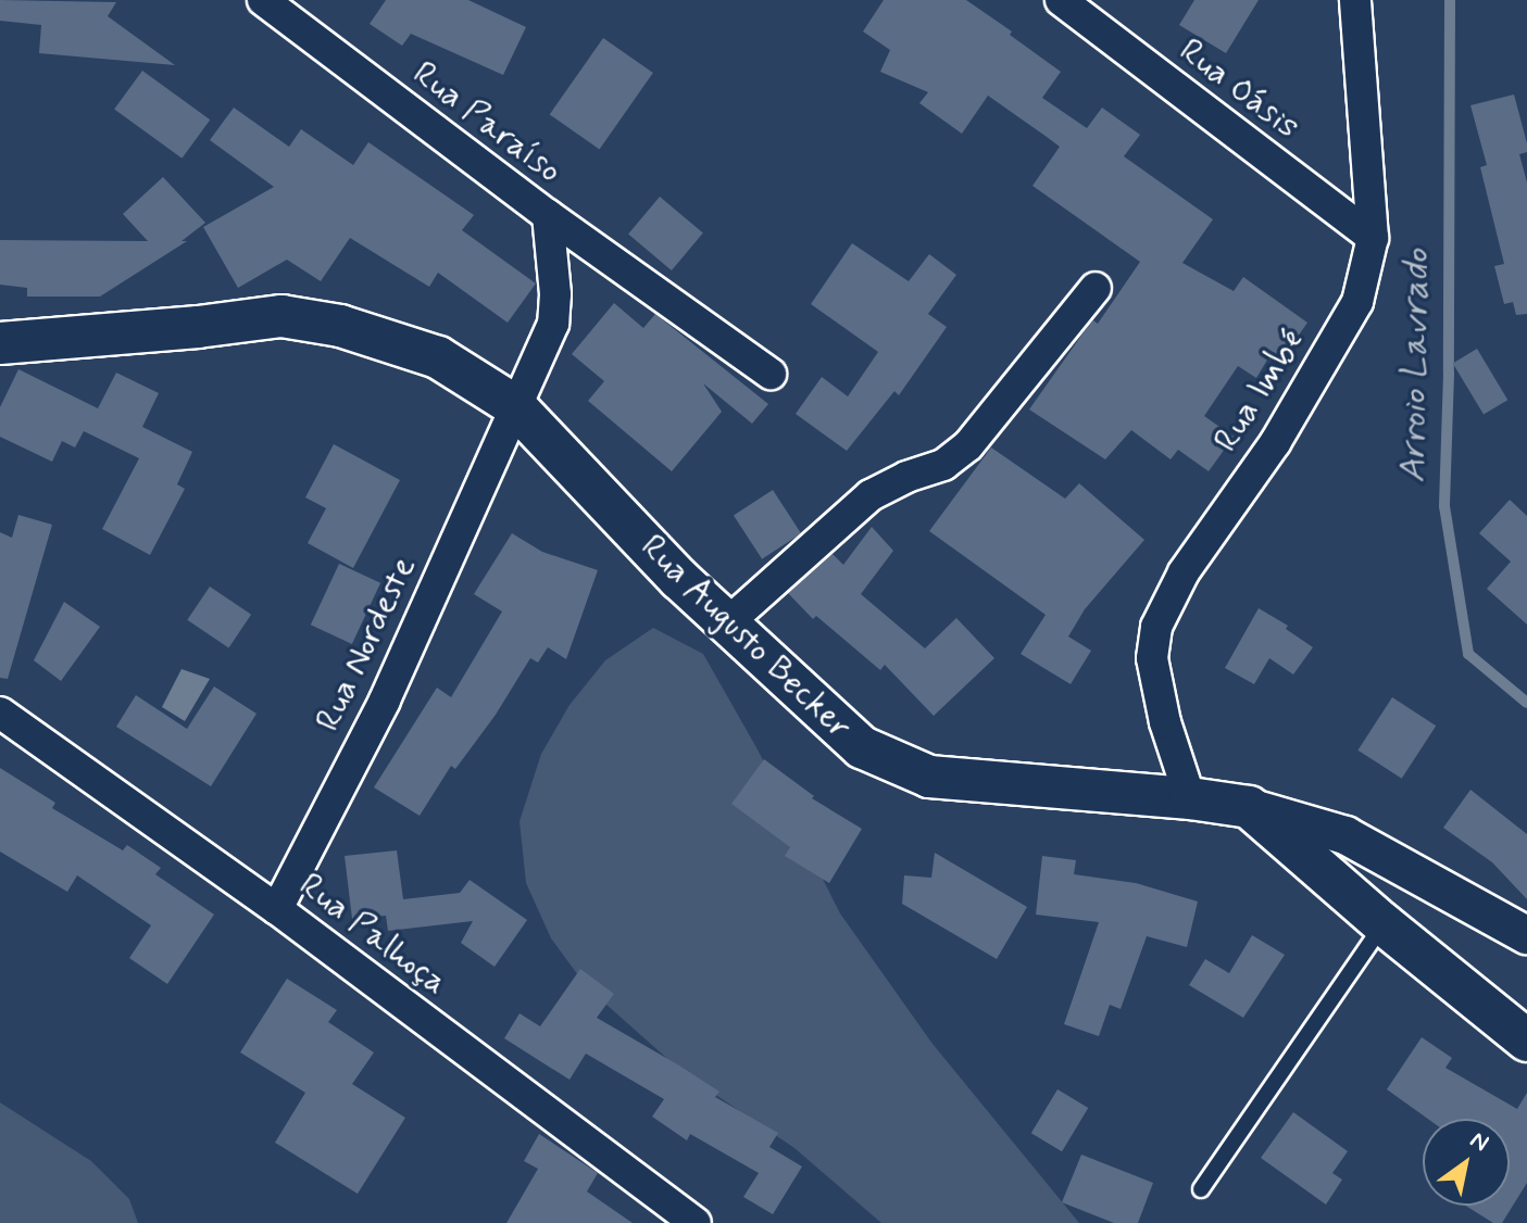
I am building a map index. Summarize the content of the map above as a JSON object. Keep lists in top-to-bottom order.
{
  "streets": {
    "main road": ["Rua Augusto Becker"],
    "street": [
      "Rua Oásis",
      "Rua Paraíso",
      "Rua Imbé",
      "Rua Nordeste",
      "Rua Palhoça"
    ]
  },
  "crossings": [
    ["Rua Oásis", "Rua Imbé"],
    ["Rua Paraíso", "Rua Augusto Becker"],
    ["Rua Paraíso", "Rua Nordeste"],
    ["Rua Imbé", "Rua Augusto Becker"],
    ["Rua Augusto Becker", "Rua Nordeste"],
    ["Rua Nordeste", "Rua Palhoça"]
  ],
  "water": ["Arroio Lavrado"],
  "north": "top right"
}
